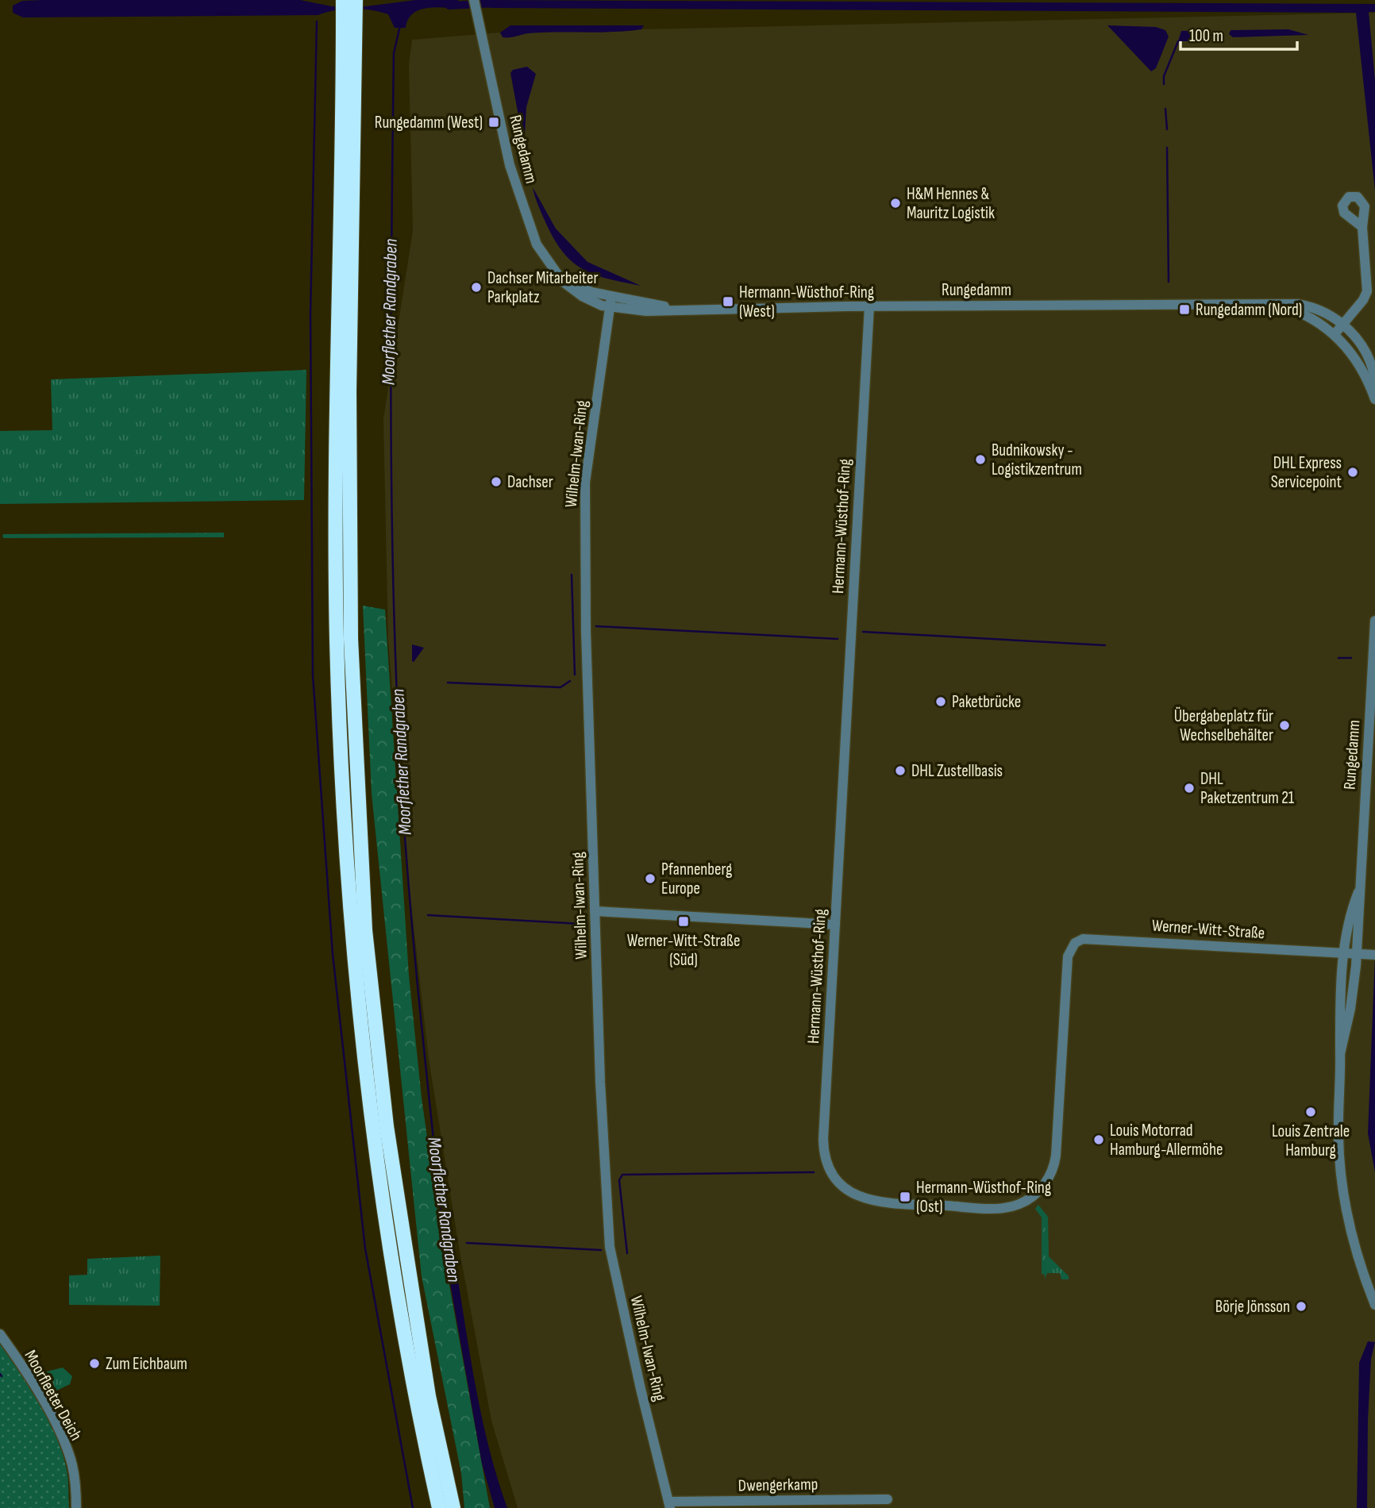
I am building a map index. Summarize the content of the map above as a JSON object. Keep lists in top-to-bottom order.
{
  "streets": {
    "street": [
      "Rungedamm",
      "Wilhelm-Iwan-Ring",
      "Hermann-Wüsthof-Ring",
      "Werner-Witt-Straße",
      "Moorfleeter Deich",
      "Dwengerkamp"
    ]
  },
  "crossings": [
    ["Rungedamm", "Wilhelm-Iwan-Ring"],
    ["Rungedamm", "Hermann-Wüsthof-Ring"],
    ["Rungedamm", "Werner-Witt-Straße"],
    ["Wilhelm-Iwan-Ring", "Dwengerkamp"],
    ["Hermann-Wüsthof-Ring", "Werner-Witt-Straße"]
  ],
  "water": ["Moorflether Randgraben"],
  "places": {
    "transit": [
      "Rungedamm (West)",
      "Hermann-Wüsthof-Ring (West)",
      "Rungedamm (Nord)",
      "Werner-Witt-Straße (Süd)",
      "Hermann-Wüsthof-Ring (Ost)"
    ],
    "other": [
      "H&M Hennes & Mauritz Logistik",
      "Dachser Mitarbeiter Parkplatz",
      "Budnikowsky - Logistikzentrum",
      "DHL Express Servicepoint",
      "Dachser",
      "Paketbrücke",
      "Übergabeplatz für Wechselbehälter",
      "DHL Zustellbasis",
      "DHL Paketzentrum 21",
      "Pfannenberg Europe",
      "Louis Zentrale Hamburg",
      "Louis Motorrad Hamburg-Allermöhe",
      "Börje Jönsson",
      "Zum Eichbaum"
    ]
  },
  "scale_bar": "100 m"
}
